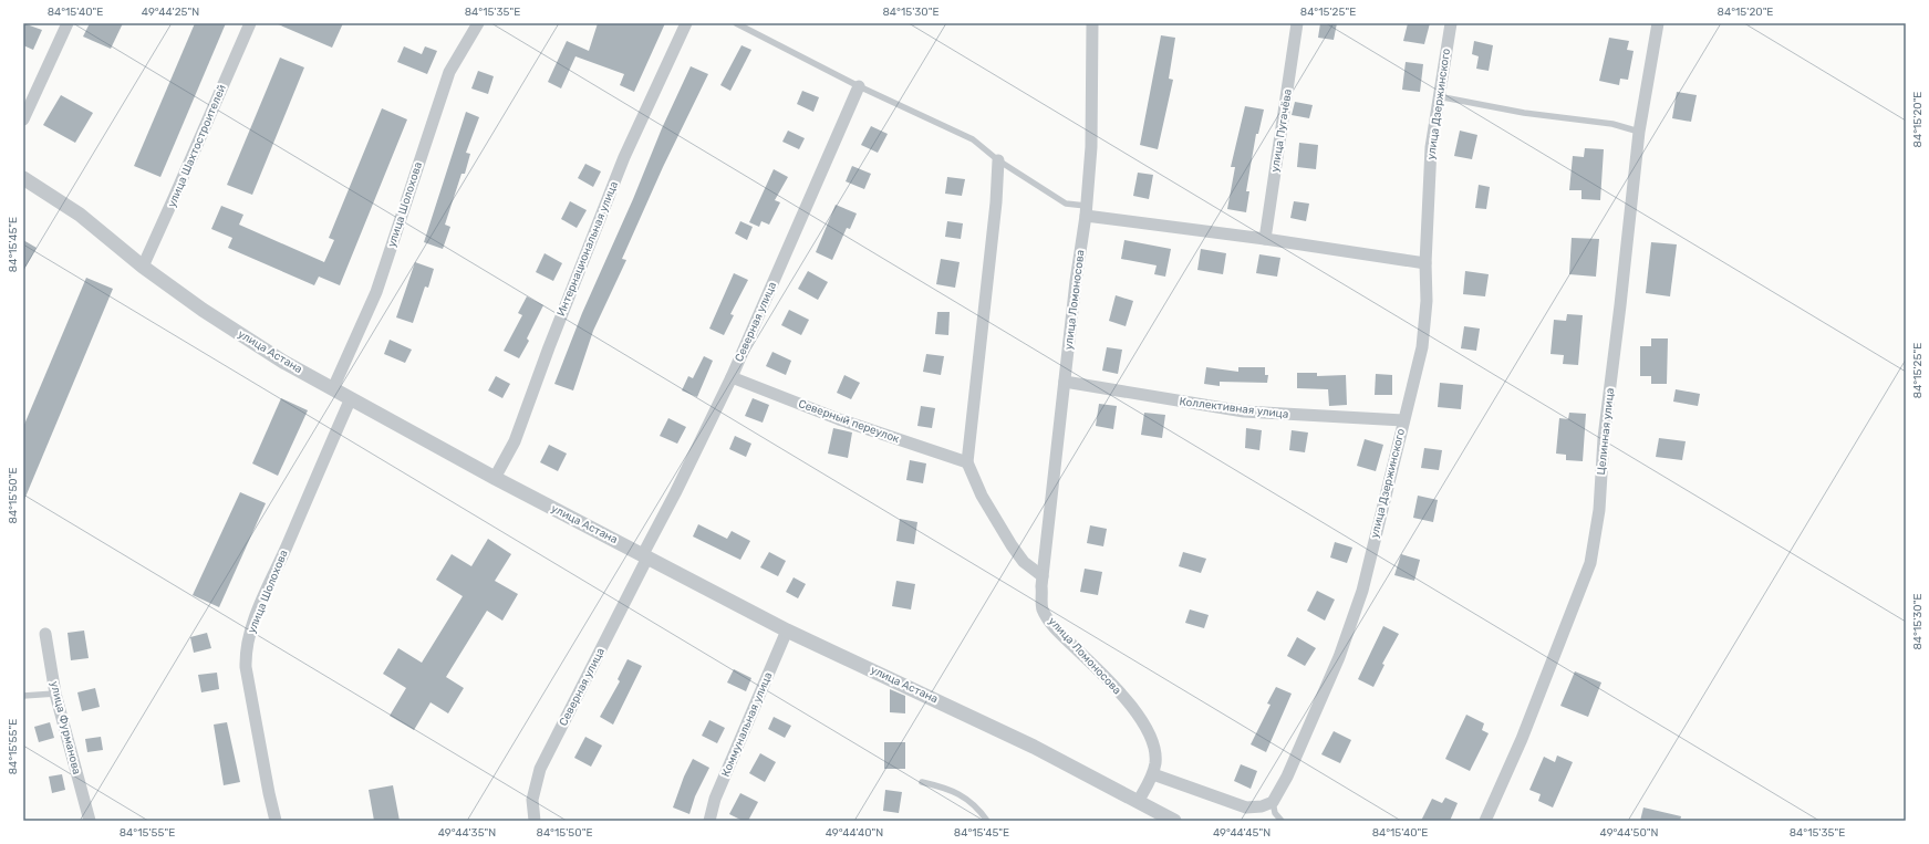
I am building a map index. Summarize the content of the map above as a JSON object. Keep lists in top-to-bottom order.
{
  "streets": {
    "street": [
      "улица Дзержинского",
      "улица Пугачёва",
      "улица Шахтостроителей",
      "улица Шолохова",
      "Интернациональная улица",
      "улица Ломоносова",
      "Северная улица",
      "улица Астана",
      "Коллективная улица",
      "Северный переулок",
      "Целинная улица",
      "Коммунальная улица",
      "улица Фурманова"
    ]
  },
  "crossings": [
    ["улица Дзержинского", "Коллективная улица"],
    ["улица Шахтостроителей", "улица Астана"],
    ["улица Шолохова", "улица Астана"],
    ["Интернациональная улица", "улица Астана"],
    ["улица Ломоносова", "улица Астана"],
    ["улица Ломоносова", "Коллективная улица"],
    ["Северная улица", "улица Астана"],
    ["Северная улица", "Северный переулок"],
    ["улица Астана", "Коммунальная улица"]
  ],
  "coordinates": [
    "84°15'40\"E",
    "49°44'25\"N",
    "84°15'35\"E",
    "84°15'30\"E",
    "84°15'25\"E",
    "84°15'20\"E",
    "84°15'45\"E",
    "84°15'50\"E",
    "84°15'55\"E",
    "49°44'35\"N",
    "49°44'40\"N",
    "49°44'45\"N",
    "49°44'50\"N"
  ]
}
